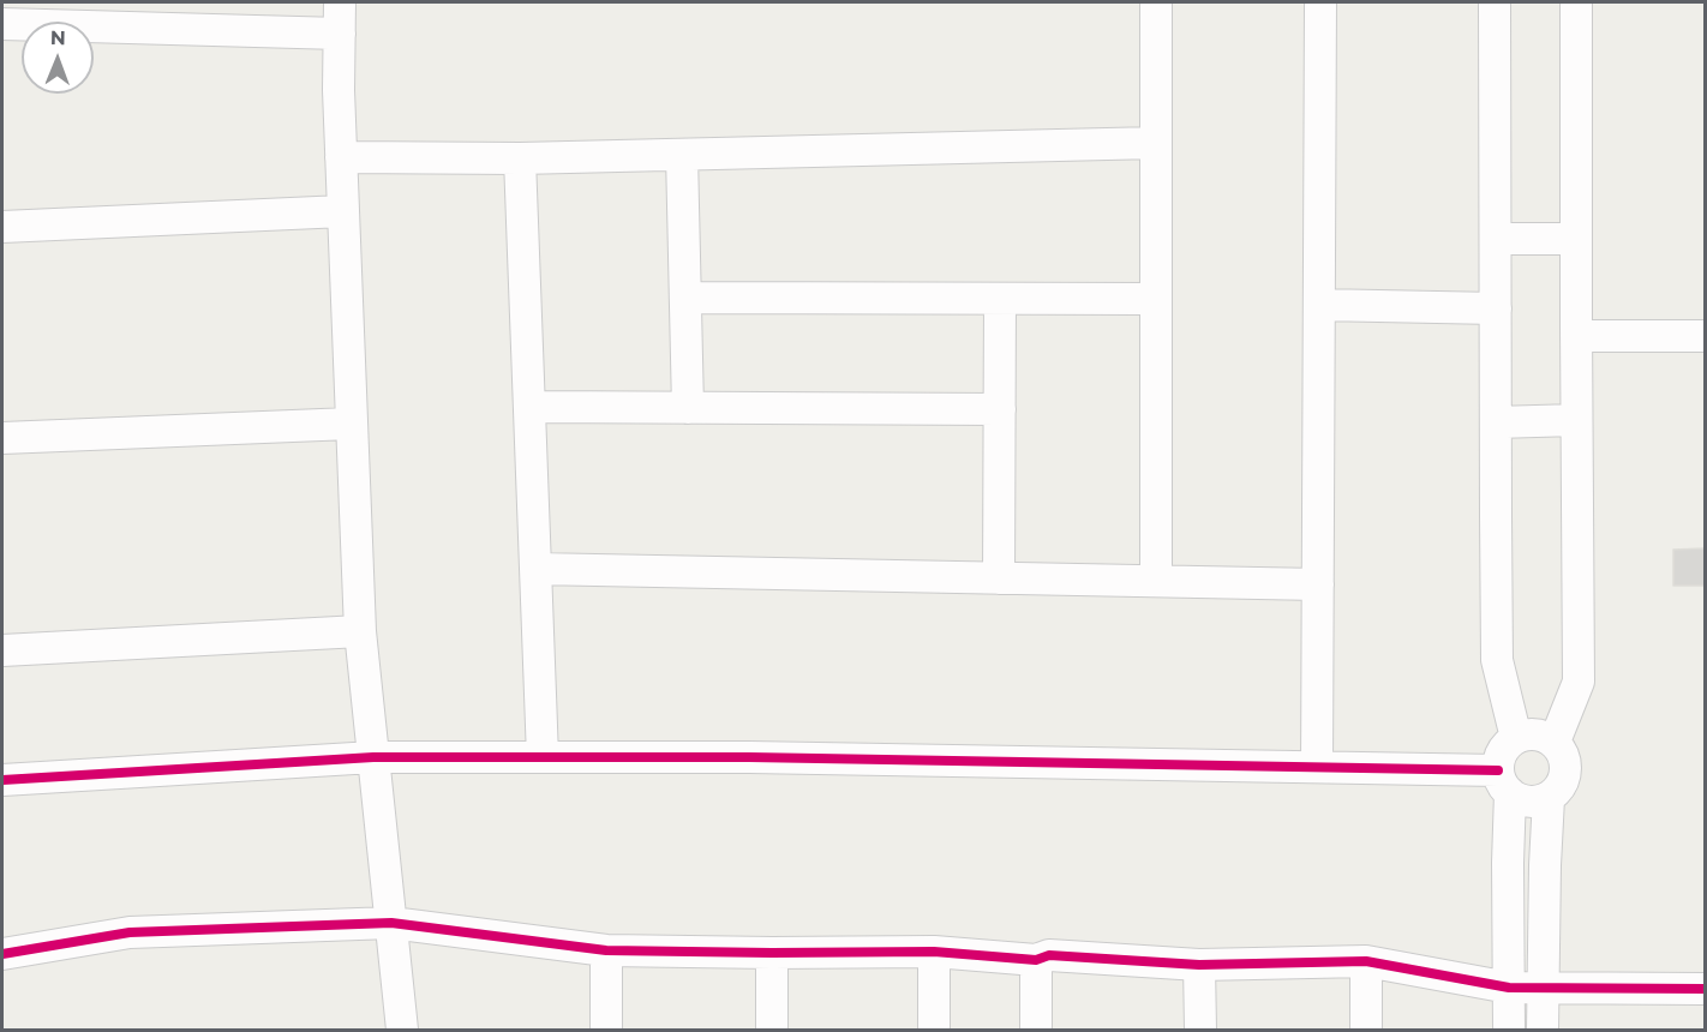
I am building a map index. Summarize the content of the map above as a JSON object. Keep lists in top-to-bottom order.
{
  "north": "top"
}
